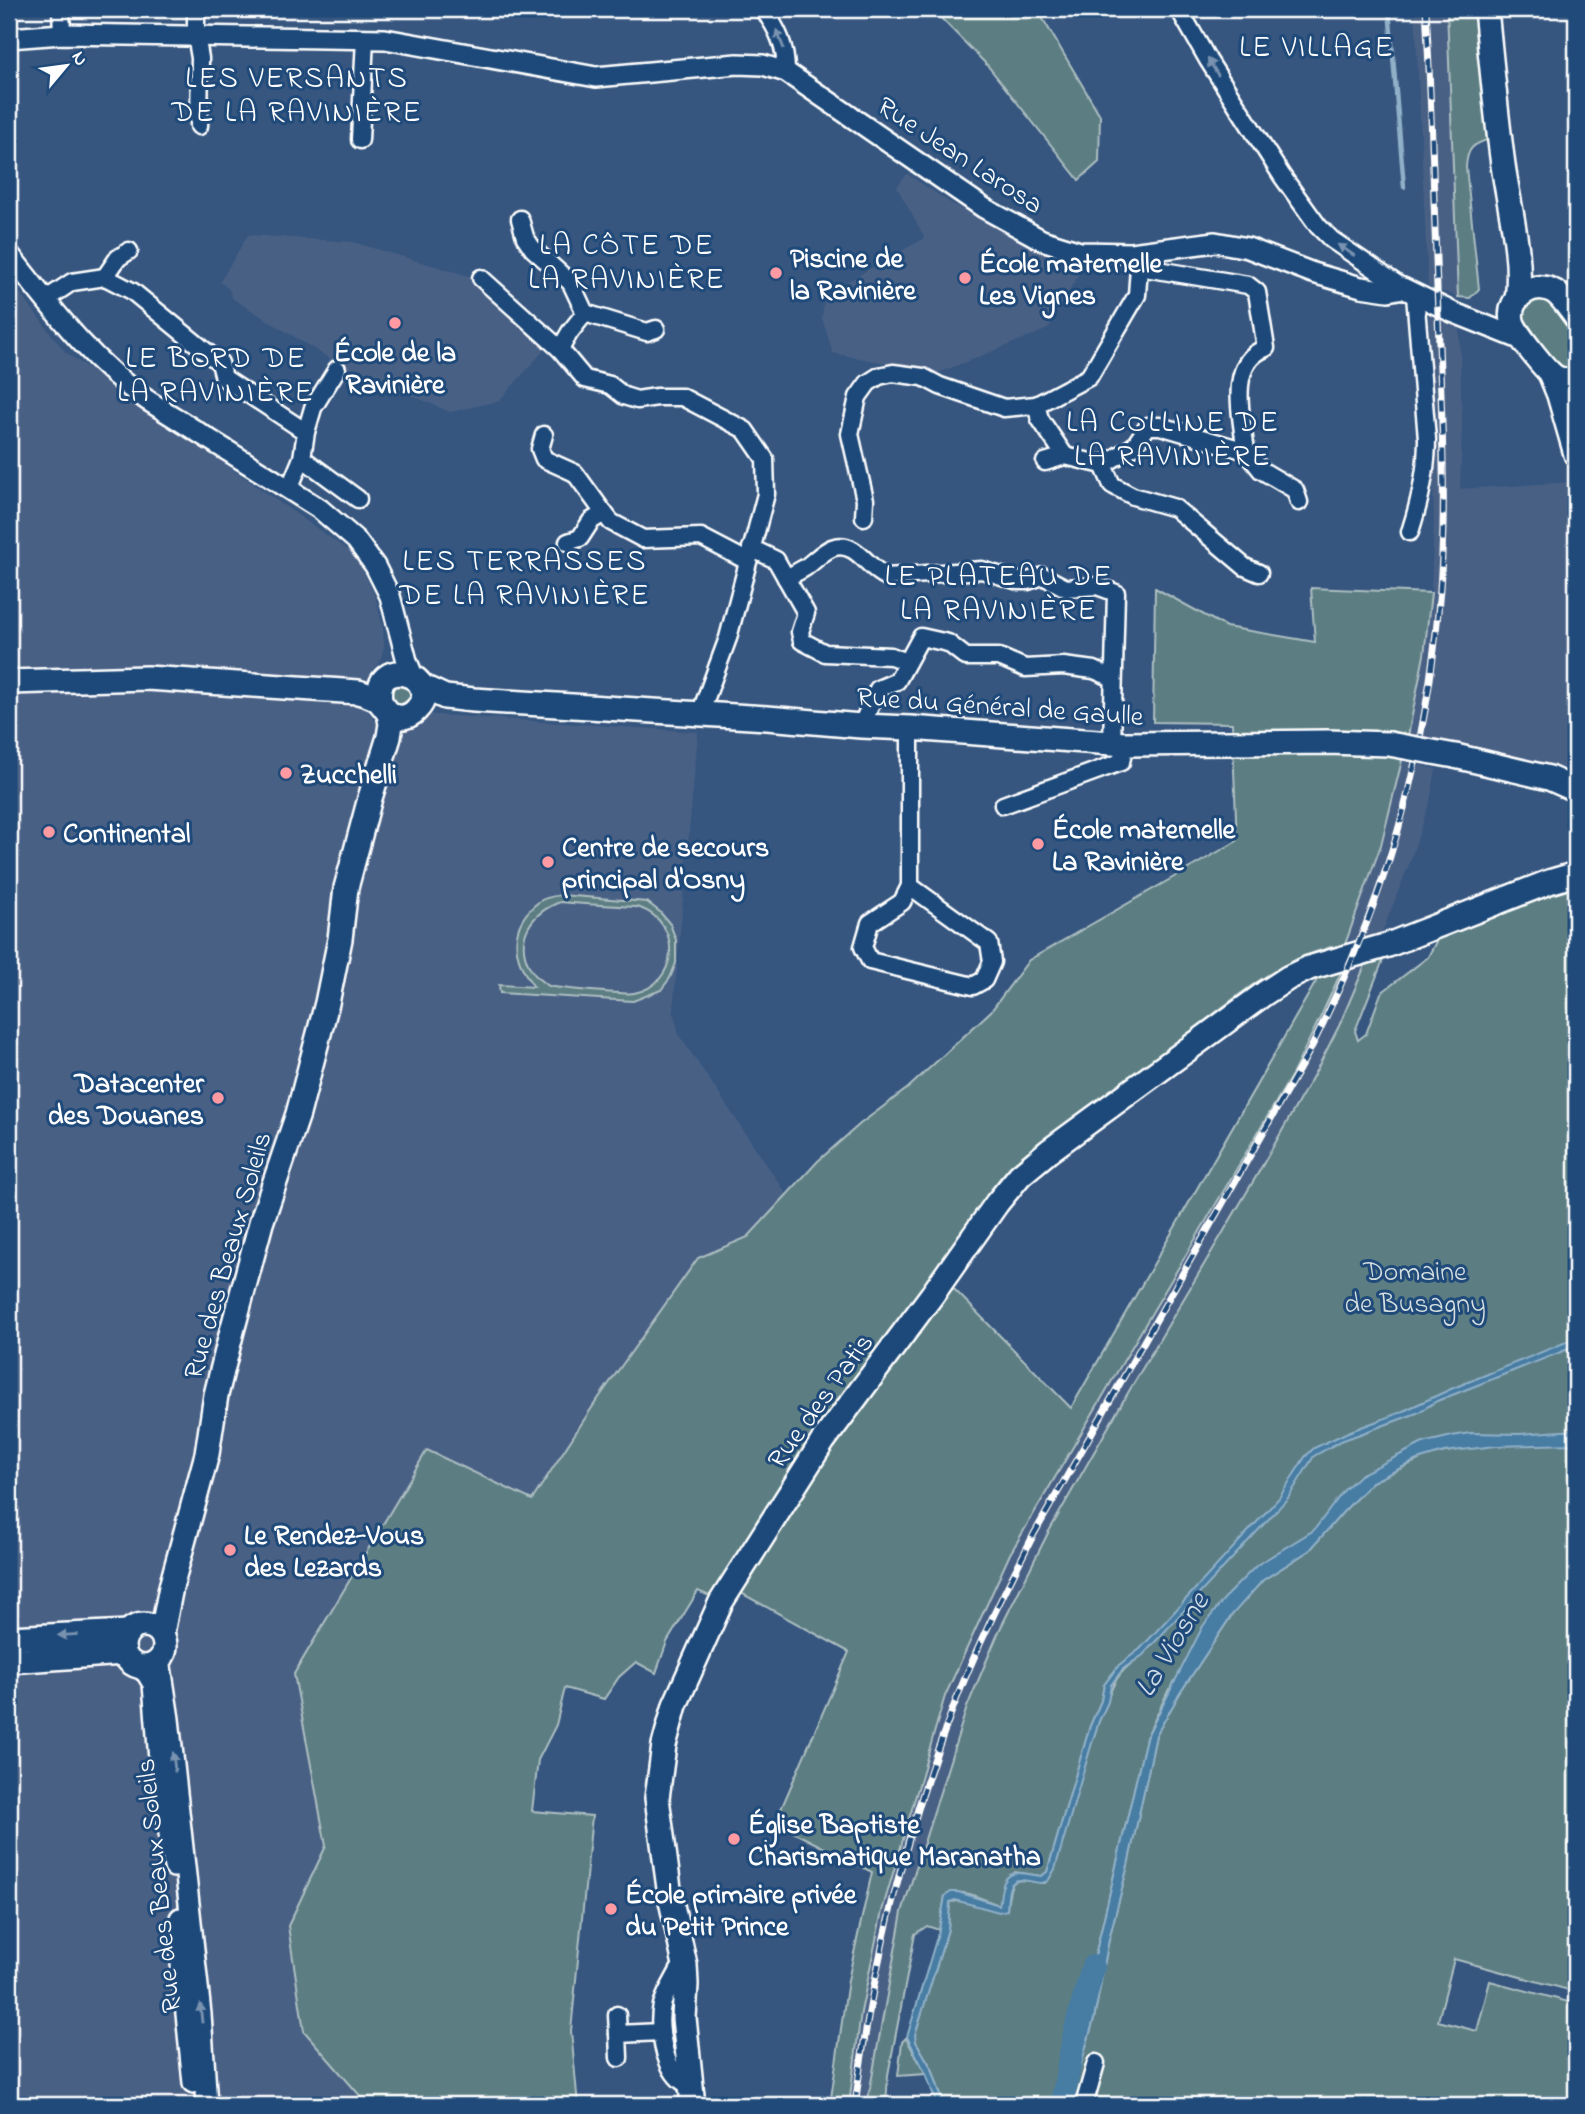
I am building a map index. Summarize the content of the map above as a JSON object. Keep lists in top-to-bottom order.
{
  "streets": {
    "main road": ["Rue du Général de Gaulle", "Rue des Beaux Soleils", "Rue des Patis"],
    "street": ["Rue Jean Larosa"]
  },
  "crossings": [
    ["Rue du Général de Gaulle", "Rue des Beaux Soleils"]
  ],
  "districts": [
    "LE VILLAGE",
    "LES VERSANTS DE LA RAVINIÈRE",
    "LA CÔTE DE LA RAVINIÈRE",
    "LE BORD DE LA RAVINIÈRE",
    "LA COLLINE DE LA RAVINIÈRE",
    "LES TERRASSES DE LA RAVINIÈRE",
    "LE PLATEAU DE LA RAVINIÈRE"
  ],
  "water": ["La Viosne"],
  "parks": ["Domaine de Busagny"],
  "places": [
    "Piscine de la Ravinière",
    "École maternelle Les Vignes",
    "École de la Ravinière",
    "Zucchelli",
    "Continental",
    "École maternelle La Ravinière",
    "Centre de secours principal d'Osny",
    "Datacenter des Douanes",
    "Le Rendez-Vous des Lezards",
    "Église Baptiste Charismatique Maranatha",
    "École primaire privée du Petit Prince"
  ],
  "north": "top right"
}
